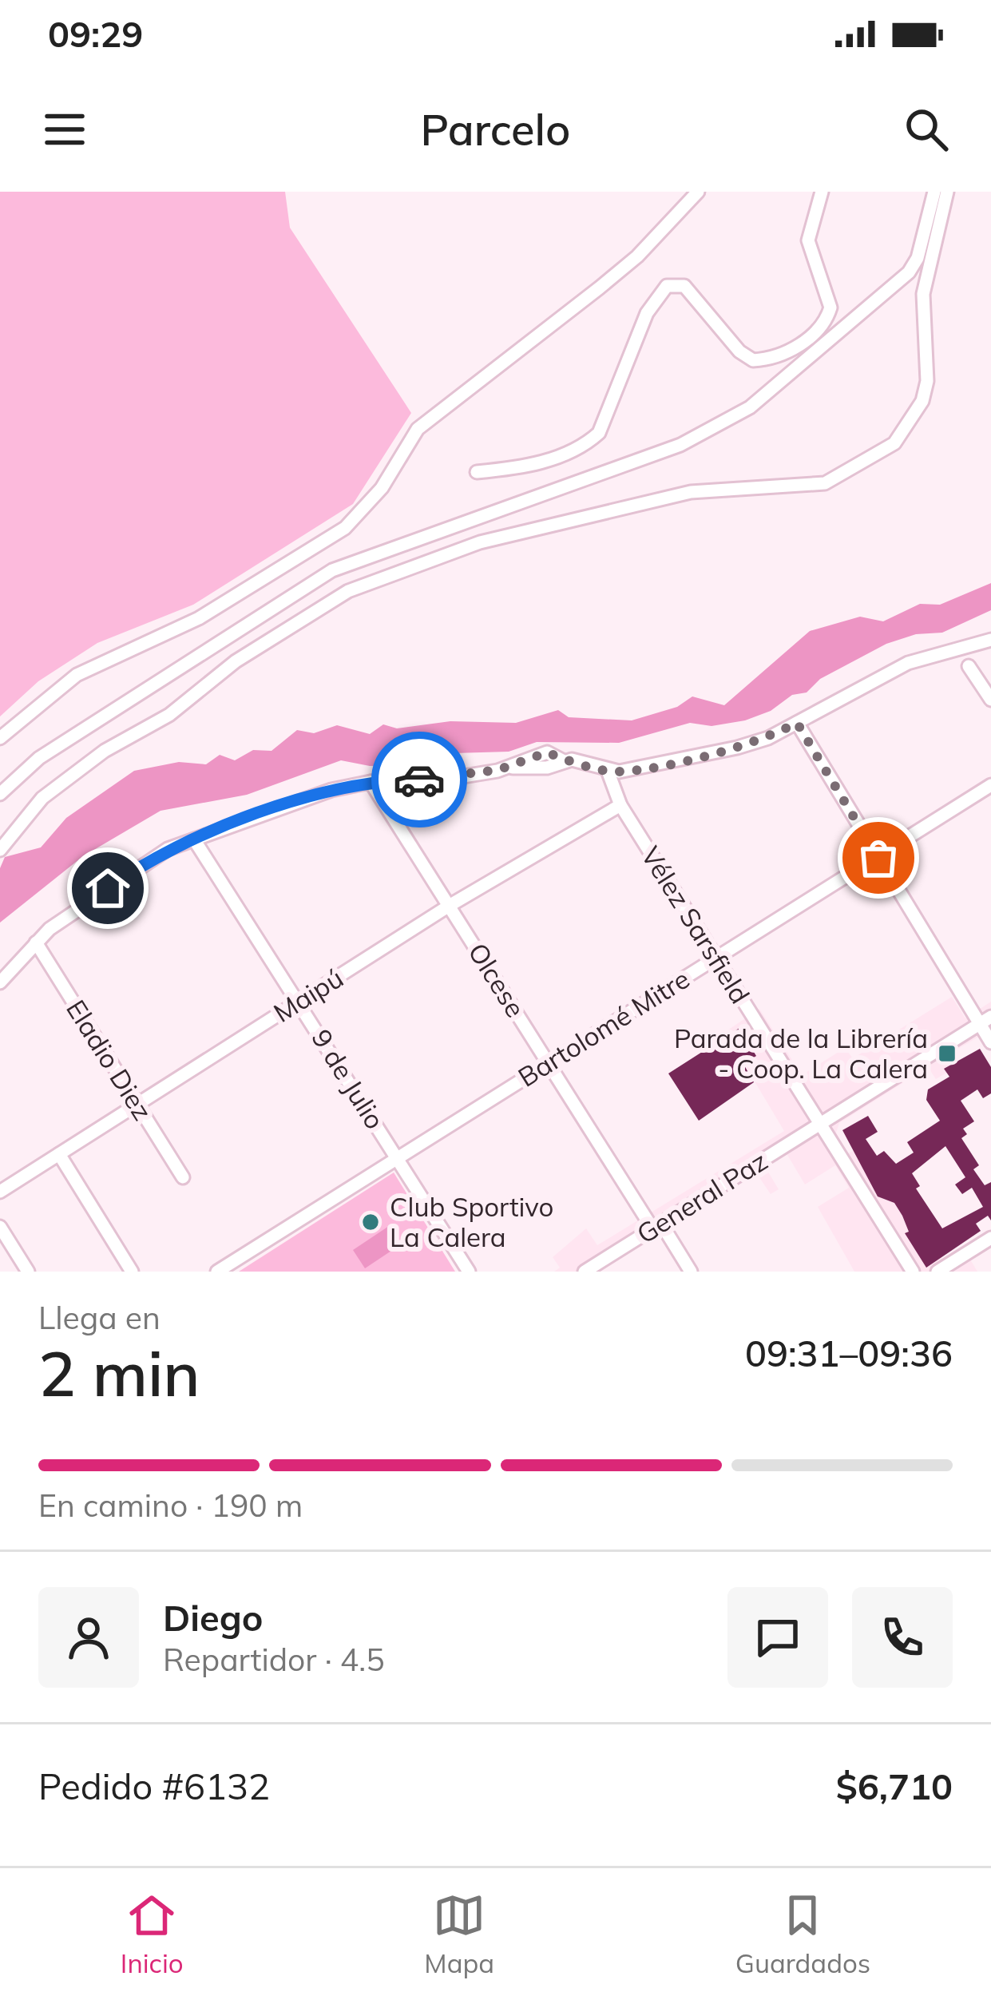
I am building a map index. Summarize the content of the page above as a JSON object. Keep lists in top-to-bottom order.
{
  "streets": {
    "street": [
      "Vélez Sarsfield",
      "Olcese",
      "Maipú",
      "Bartolomé Mitre",
      "Eladio Diez",
      "9 de Julio",
      "General Paz"
    ]
  },
  "crossings": [
    ["Vélez Sarsfield", "Maipú"],
    ["Vélez Sarsfield", "Bartolomé Mitre"],
    ["Vélez Sarsfield", "General Paz"],
    ["Olcese", "Maipú"],
    ["Olcese", "Bartolomé Mitre"],
    ["Olcese", "General Paz"],
    ["Maipú", "Eladio Diez"],
    ["Maipú", "9 de Julio"],
    ["Bartolomé Mitre", "9 de Julio"]
  ],
  "places": {
    "transit": ["Parada de la Librería - Coop. La Calera"],
    "other": ["Club Sportivo La Calera"]
  },
  "page": {
    "status": "09:29",
    "header": "Parcelo",
    "heading": ["2 min", "Llega en", "09:31–09:36"],
    "panel": [
      "Diego",
      "Repartidor · 4.5",
      "Pedido #6132",
      "$6,710"
    ],
    "bar": "En camino · 190 m",
    "tabs": ["Inicio", "Mapa", "Guardados"]
  }
}
